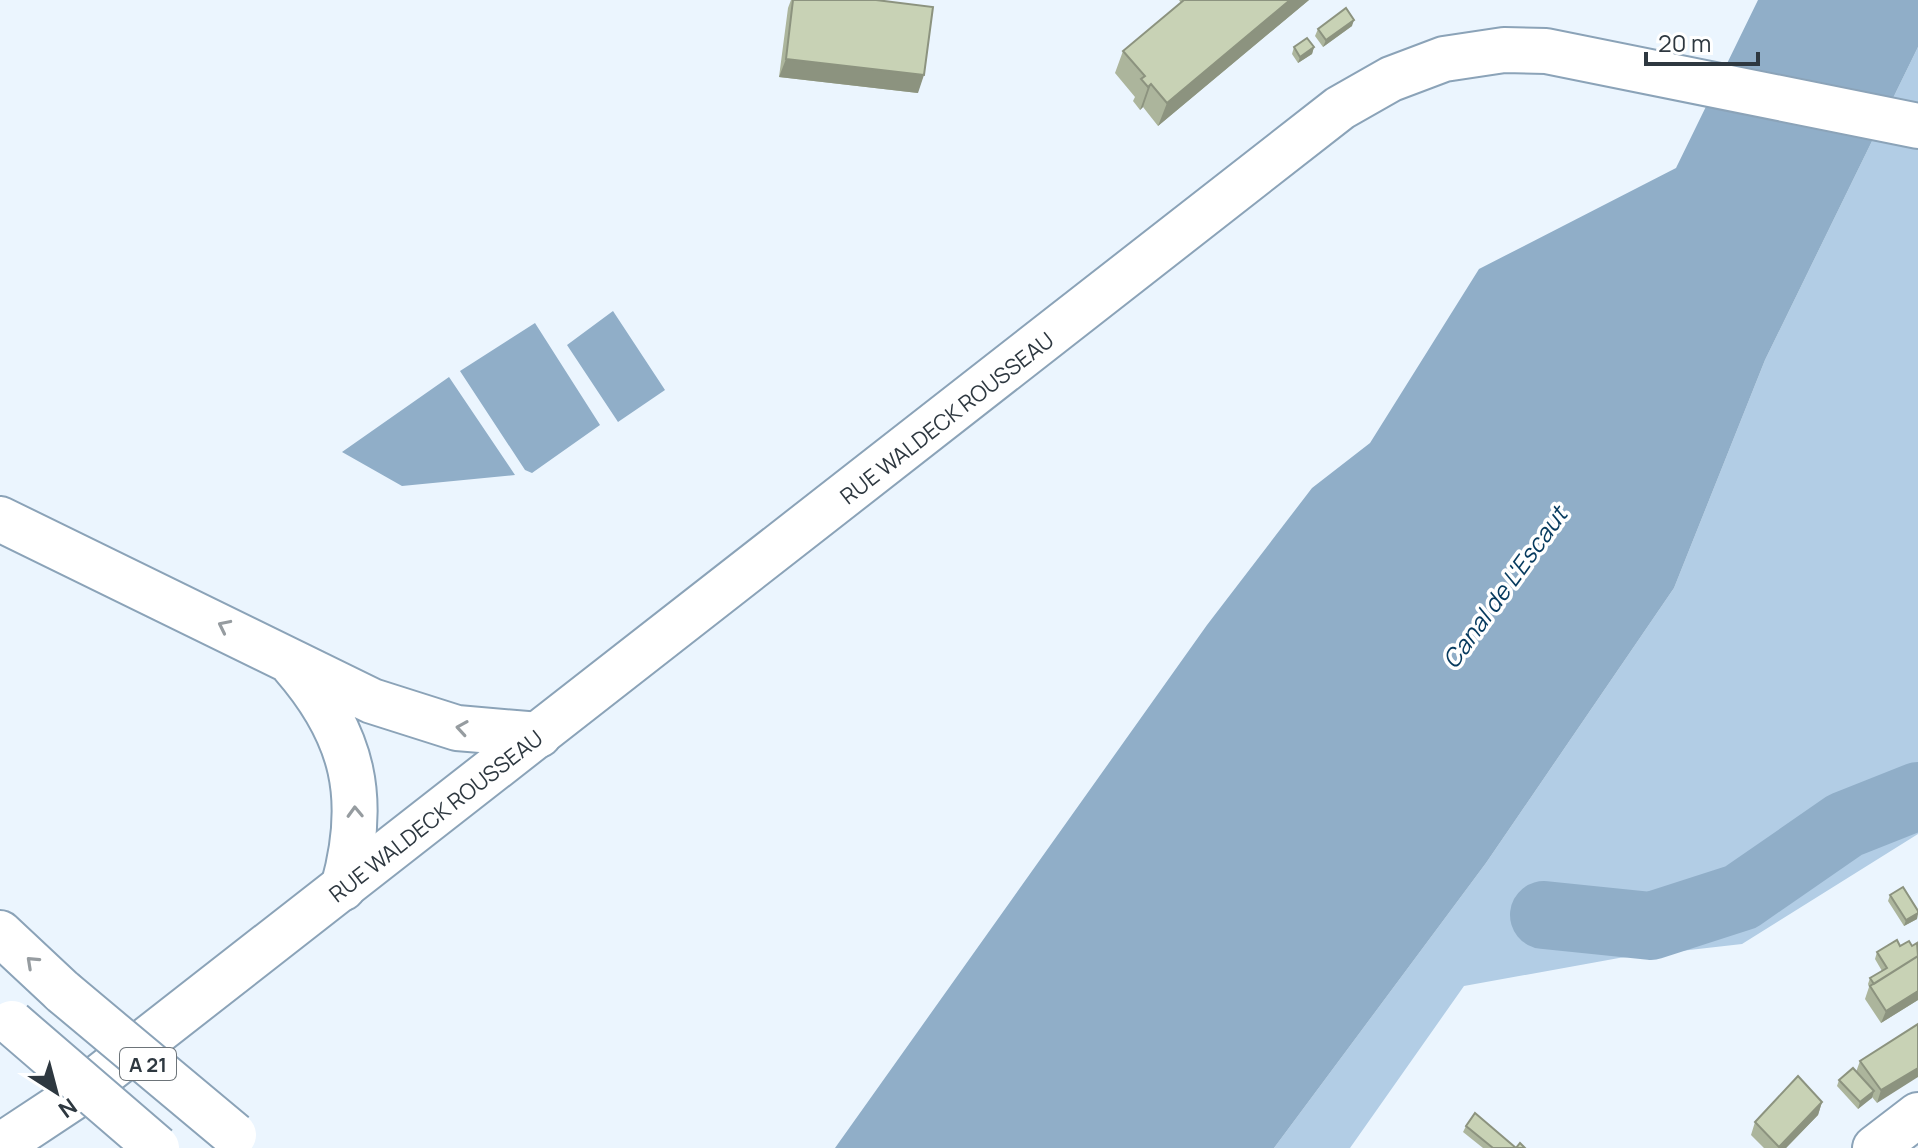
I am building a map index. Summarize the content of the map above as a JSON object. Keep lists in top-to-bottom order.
{
  "streets": {
    "main road": ["RUE WALDECK ROUSSEAU", "A 21"]
  },
  "water": ["Canal de L'Escaut"],
  "scale_bar": "20 m",
  "north": "bottom right"
}
